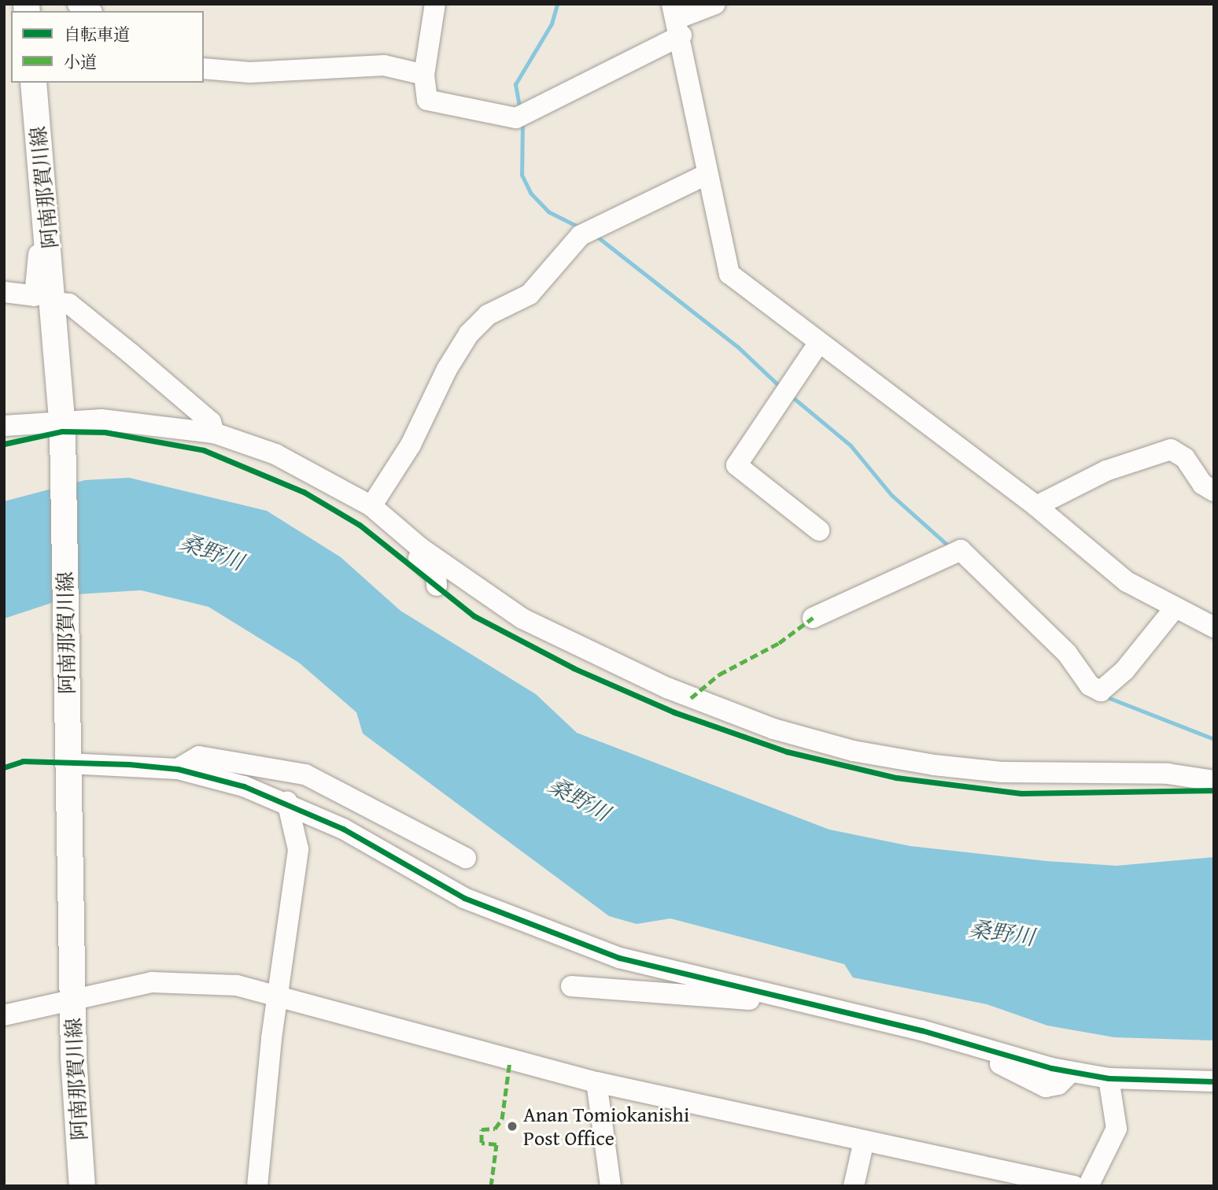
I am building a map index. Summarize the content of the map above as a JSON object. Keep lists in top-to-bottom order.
{
  "streets": {
    "main road": ["阿南那賀川線"]
  },
  "water": ["桑野川"],
  "places": ["Anan Tomiokanishi Post Office"],
  "legend": ["自転車道", "小道"]
}
